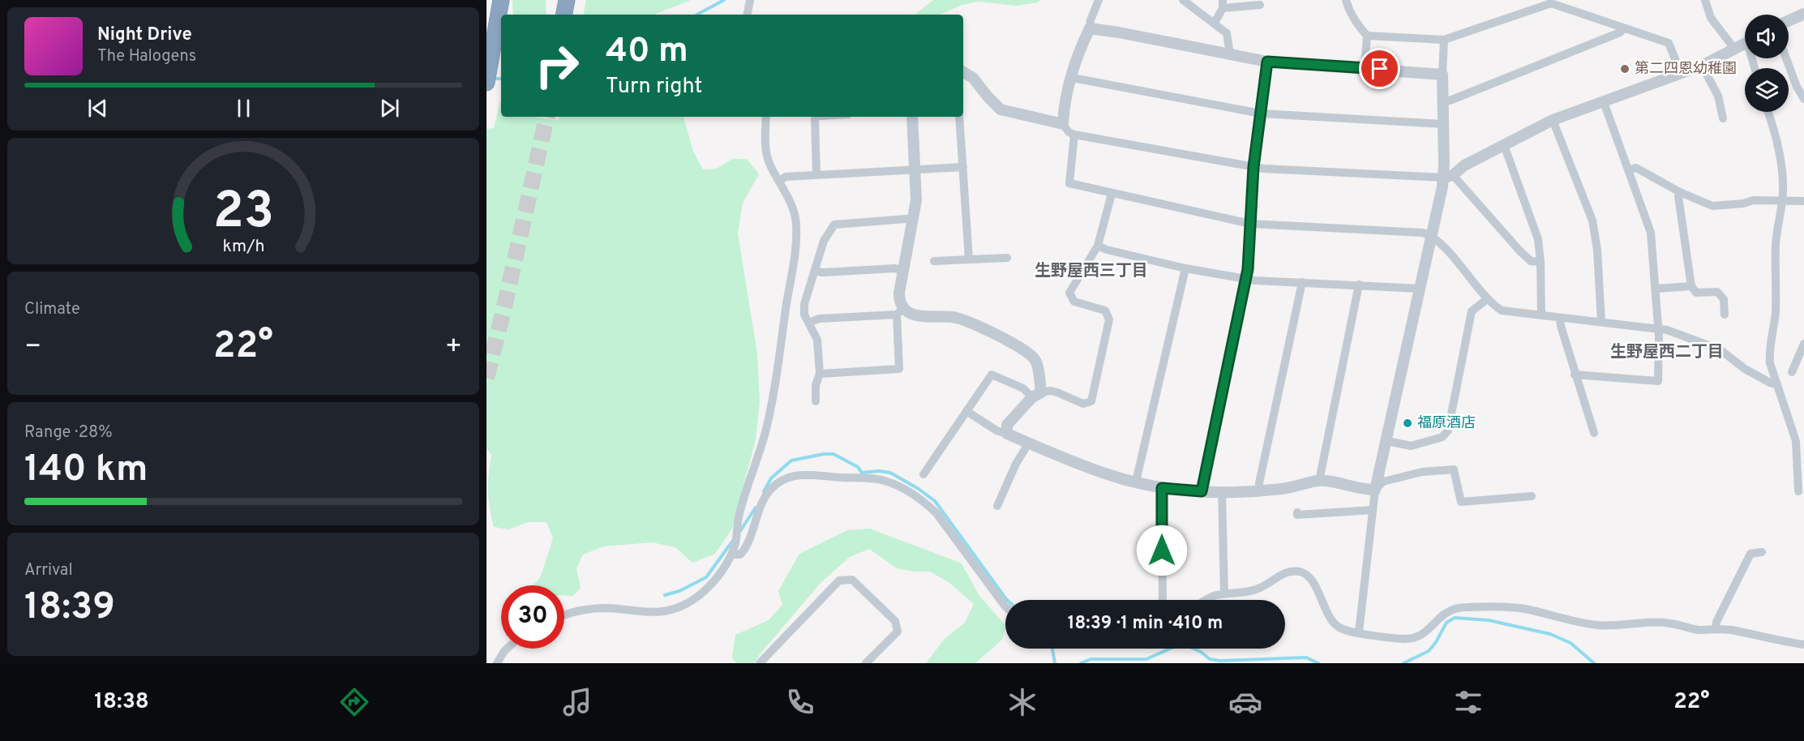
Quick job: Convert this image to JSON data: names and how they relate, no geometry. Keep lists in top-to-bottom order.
{
  "districts": ["生野屋西三丁目", "生野屋西二丁目"],
  "places": ["第二四恩幼稚園", "福原酒店"],
  "page": {
    "turn": ["40 m", "Turn right"],
    "song": ["Night Drive", "The Halogens"],
    "tile": [
      "Climate",
      ["Range · 28%", "140 km"],
      ["Arrival", "18:39"]
    ],
    "heat": ["−", "22°", "+"],
    "limit": "30",
    "trip": "18:39 · 1 min · 410 m",
    "tabs": ["18:38", "22°"],
    "gauge": ["23", "km/h"]
  }
}
